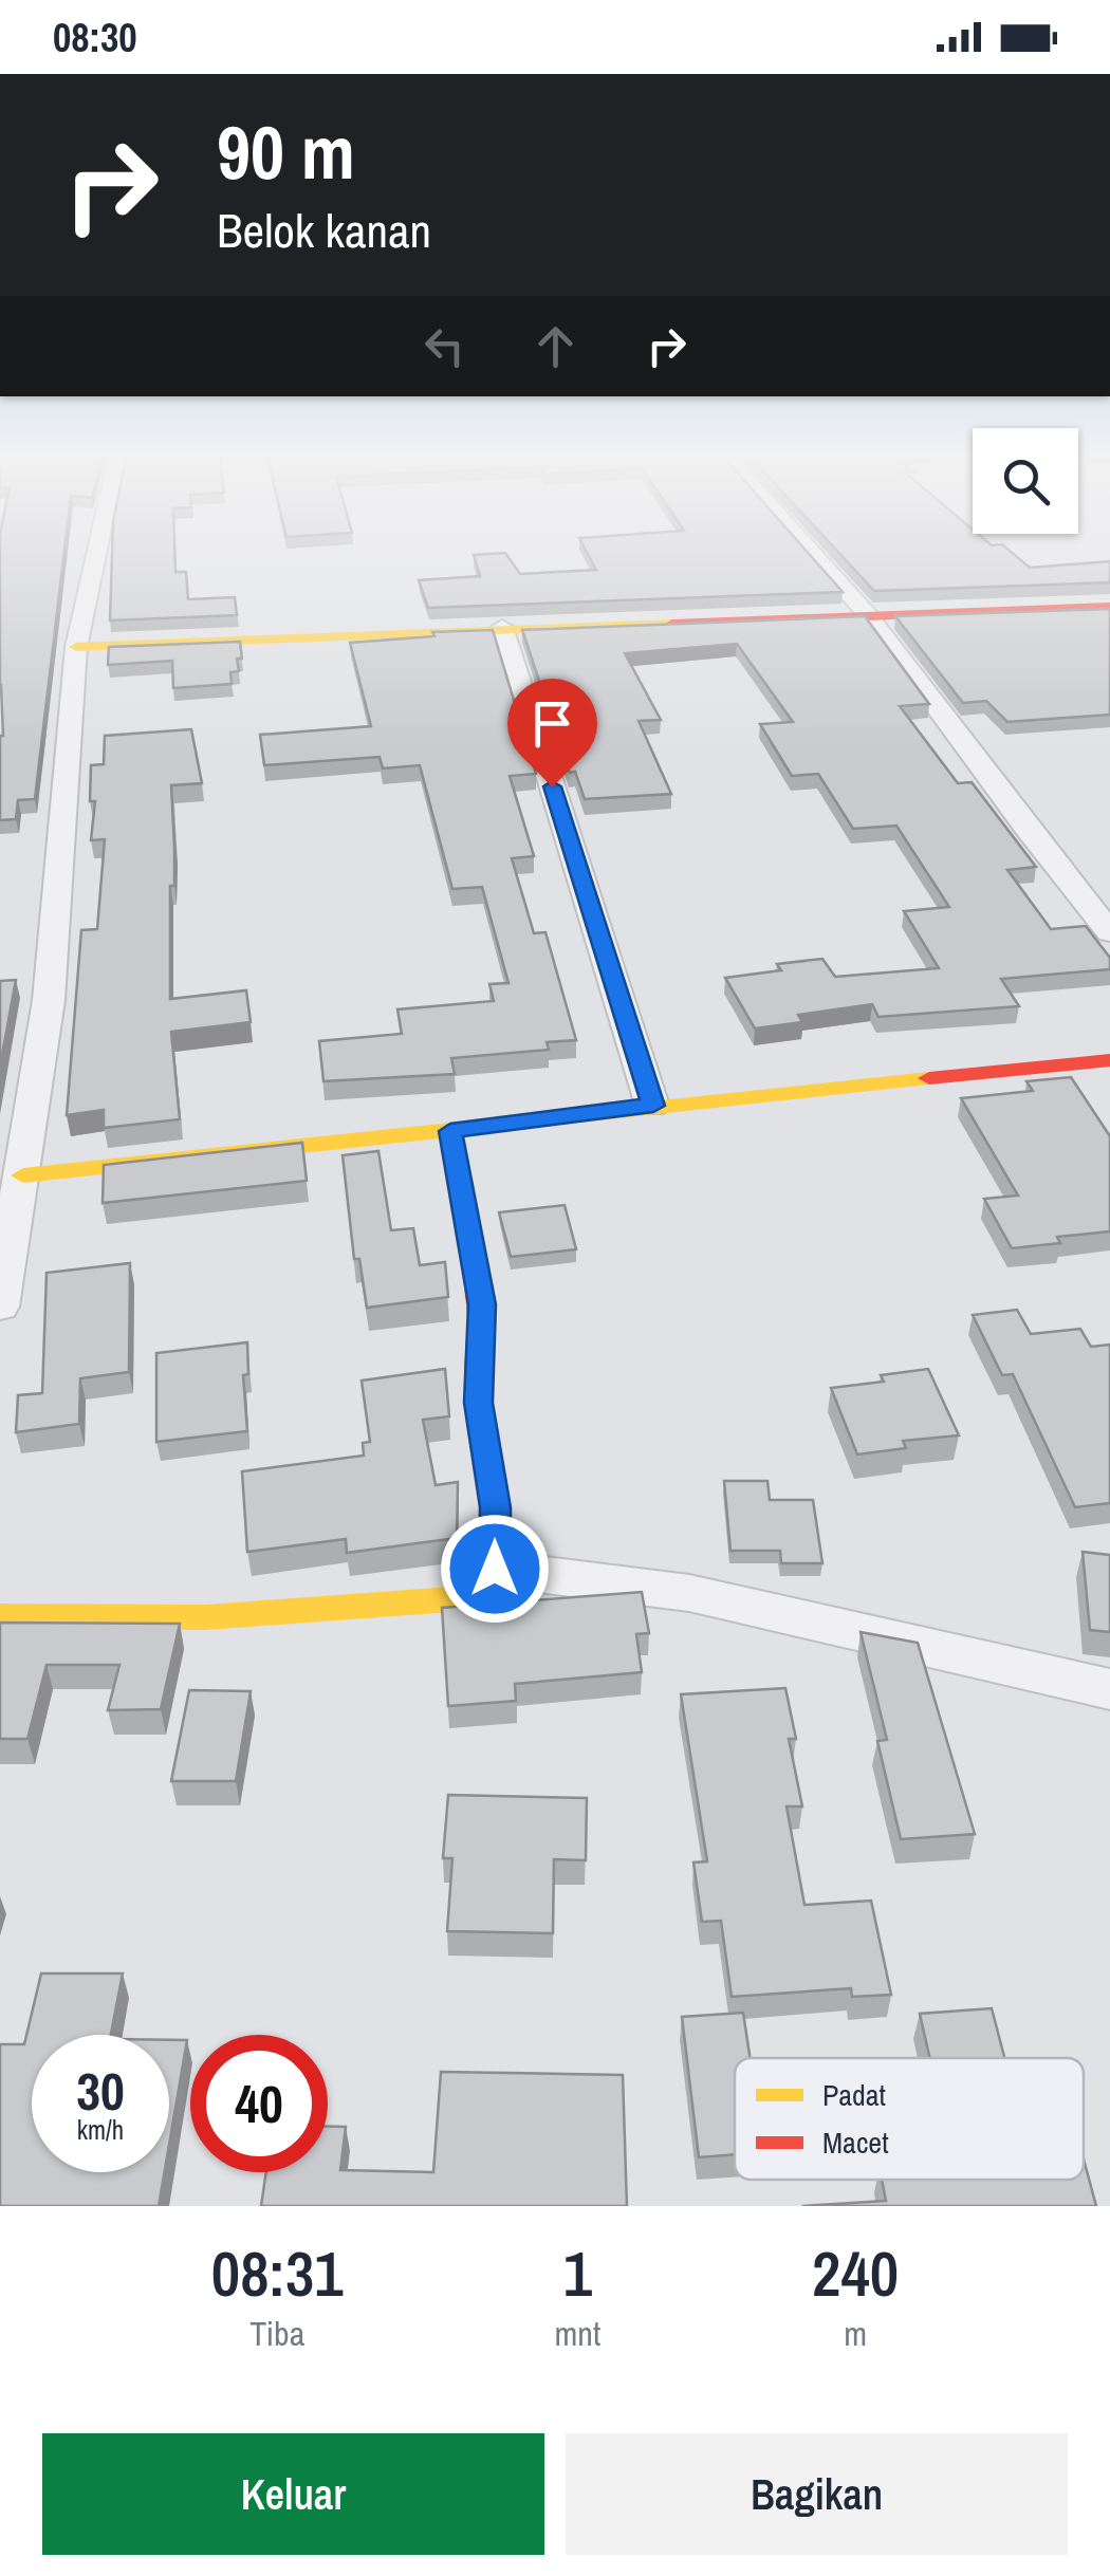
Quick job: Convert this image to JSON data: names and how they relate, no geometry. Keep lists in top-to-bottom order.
{
  "legend": ["Padat", "Macet"],
  "page": {
    "status": "08:30",
    "turn": ["90 m", "Belok kanan"],
    "speed": "30 km/h",
    "limit": "40",
    "eta": [
      "08:31",
      "Tiba",
      "1",
      "mnt",
      "240",
      "m"
    ],
    "buttons": ["Keluar", "Bagikan"]
  }
}
